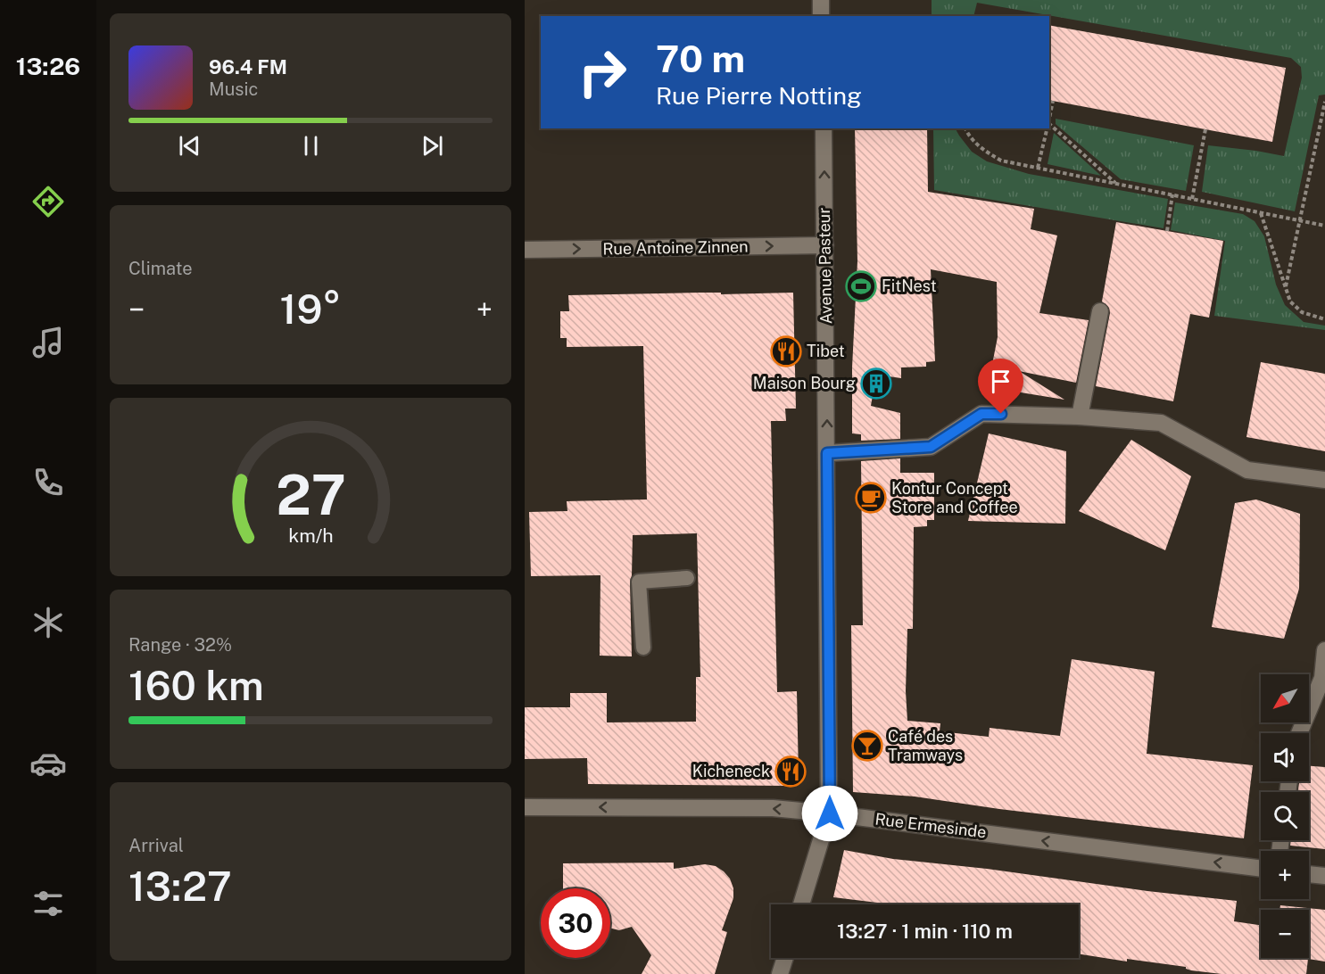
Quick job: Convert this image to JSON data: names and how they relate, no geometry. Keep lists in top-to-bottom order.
{
  "streets": {
    "street": ["Rue Antoine Zinnen", "Avenue Pasteur", "Rue Ermesinde"]
  },
  "crossings": [
    ["Rue Antoine Zinnen", "Avenue Pasteur"],
    ["Avenue Pasteur", "Rue Ermesinde"]
  ],
  "one_way": ["Rue Antoine Zinnen", "Avenue Pasteur", "Rue Ermesinde"],
  "places": {
    "sports": ["FitNest"],
    "restaurant": ["Tibet", "Kicheneck"],
    "building": ["Maison Bourg"],
    "cafe": ["Kontur Concept Store and Coffee"],
    "bar": ["Café des Tramways"]
  },
  "north": "bottom left",
  "page": {
    "tabs": "13:26",
    "turn": ["70 m", "Rue Pierre Notting"],
    "song": ["96.4 FM", "Music"],
    "tile": [
      "Climate",
      ["Range · 32%", "160 km"],
      ["Arrival", "13:27"]
    ],
    "heat": ["−", "19°", "+"],
    "map_buttons": ["+", "−"],
    "limit": "30",
    "trip": "13:27 · 1 min · 110 m",
    "gauge": ["27", "km/h"]
  }
}
